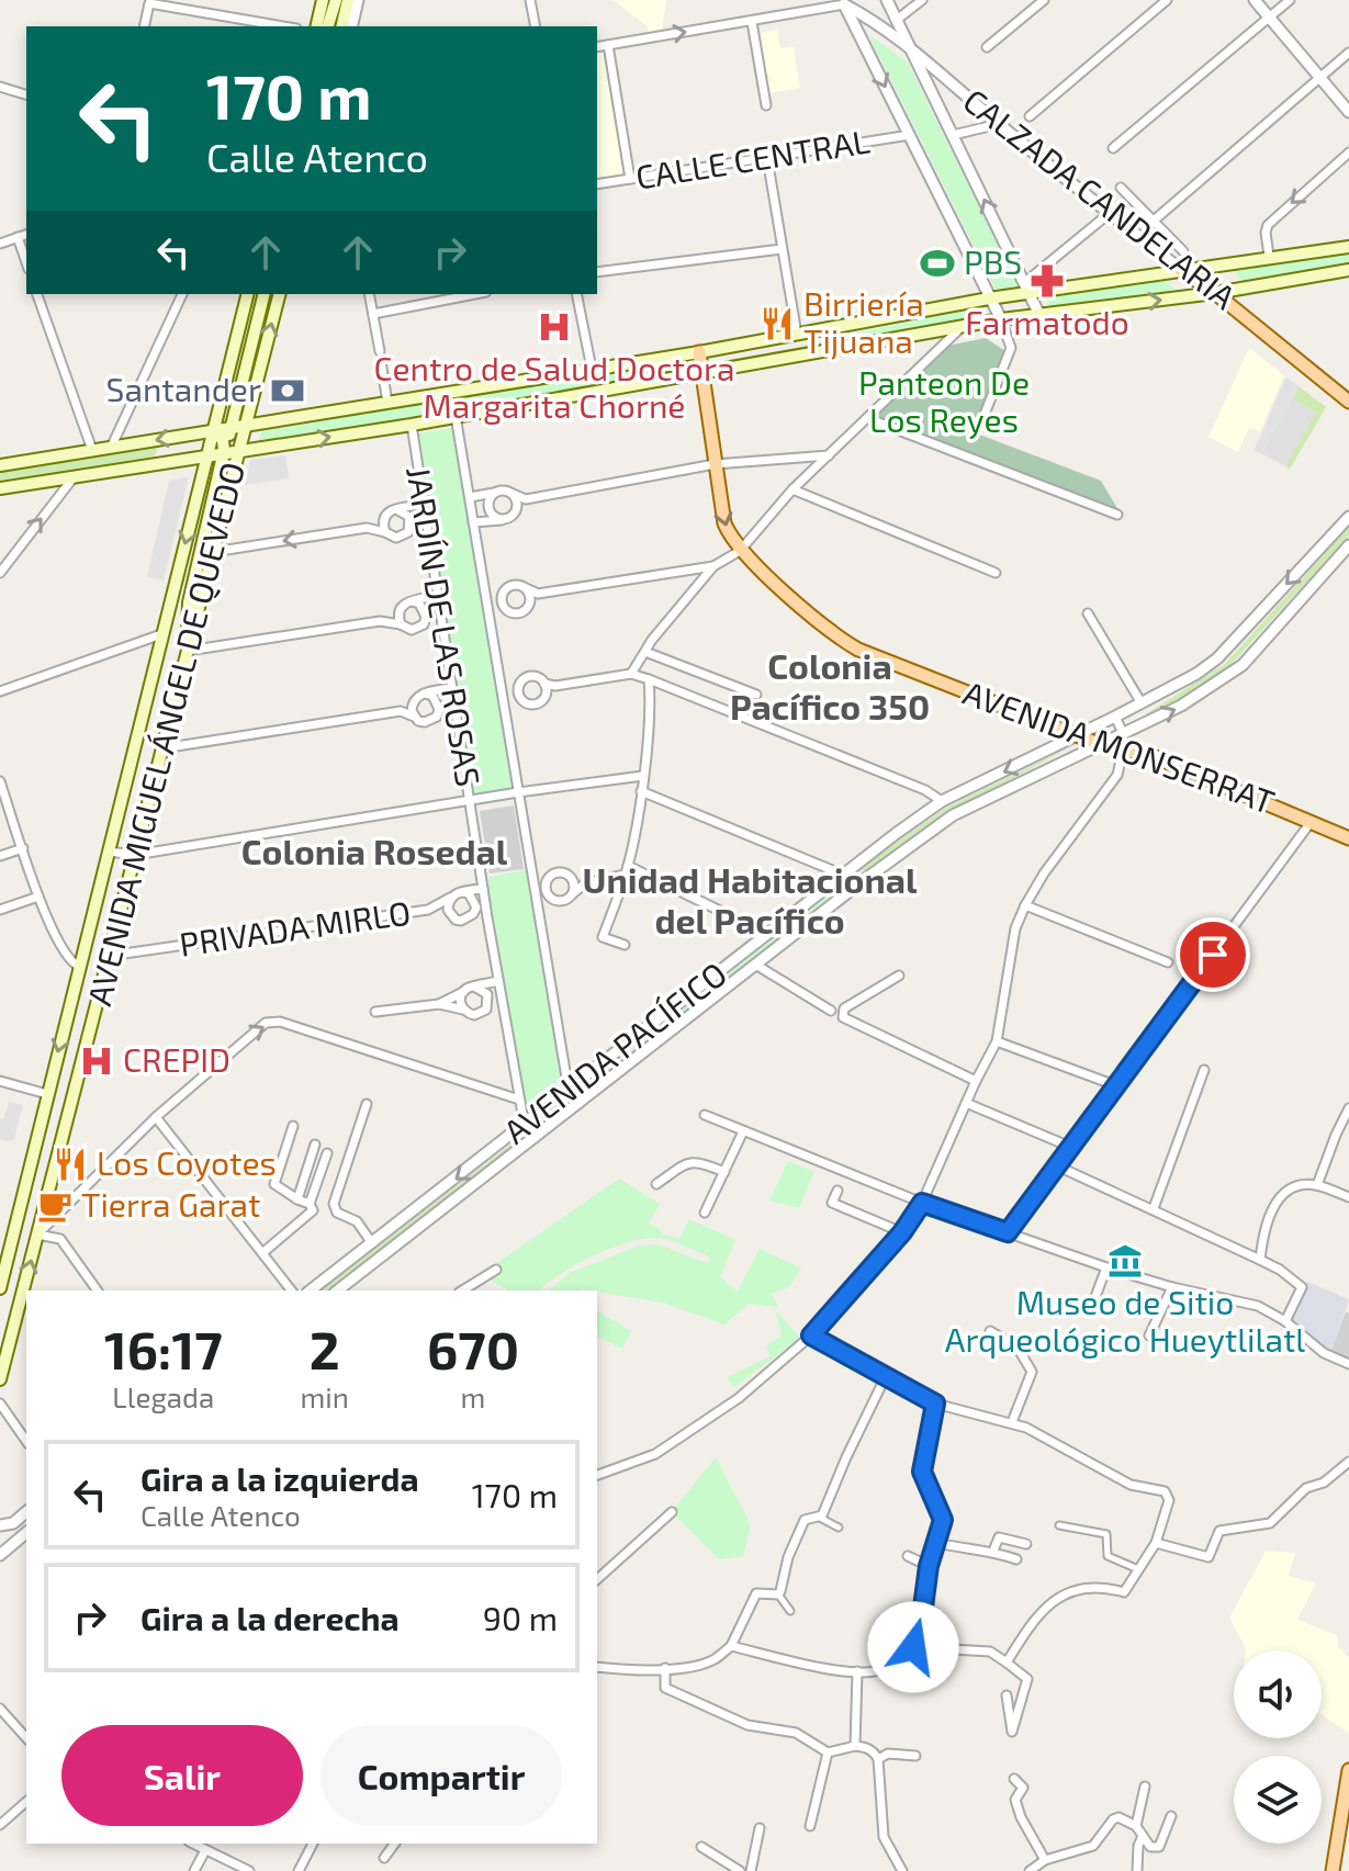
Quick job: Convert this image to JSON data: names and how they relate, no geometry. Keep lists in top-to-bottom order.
{
  "streets": {
    "main road": ["CALZADA CANDELARIA", "AVENIDA MIGUEL ÁNGEL DE QUEVEDO", "AVENIDA MONSERRAT"],
    "street": [
      "CALLE CENTRAL",
      "JARDÍN DE LAS ROSAS",
      "PRIVADA MIRLO",
      "AVENIDA PACÍFICO"
    ]
  },
  "crossings": [
    ["JARDÍN DE LAS ROSAS", "AVENIDA PACÍFICO"],
    ["AVENIDA MIGUEL ÁNGEL DE QUEVEDO", "PRIVADA MIRLO"],
    ["AVENIDA MONSERRAT", "AVENIDA PACÍFICO"]
  ],
  "districts": ["Colonia Pacífico 350", "Colonia Rosedal", "Unidad Habitacional del Pacífico"],
  "parks": ["Panteon De Los Reyes"],
  "places": {
    "sports": ["PBS"],
    "pharmacy": ["Farmatodo"],
    "restaurant": ["Birriería Tijuana", "Los Coyotes"],
    "hospital": ["Centro de Salud Doctora Margarita Chorné", "CREPID"],
    "bank": ["Santander"],
    "cafe": ["Tierra Garat"],
    "museum": ["Museo de Sitio Arqueológico Hueytlilatl"]
  },
  "page": {
    "turn": ["170 m", "Calle Atenco"],
    "eta": [
      "16:17",
      "Llegada",
      "2",
      "min",
      "670",
      "m"
    ],
    "list": [
      {
        "name": "Gira a la izquierda",
        "note": "Calle Atenco",
        "value": "170 m"
      },
      {
        "name": "Gira a la derecha",
        "value": "90 m"
      }
    ],
    "buttons": ["Salir", "Compartir"]
  }
}
